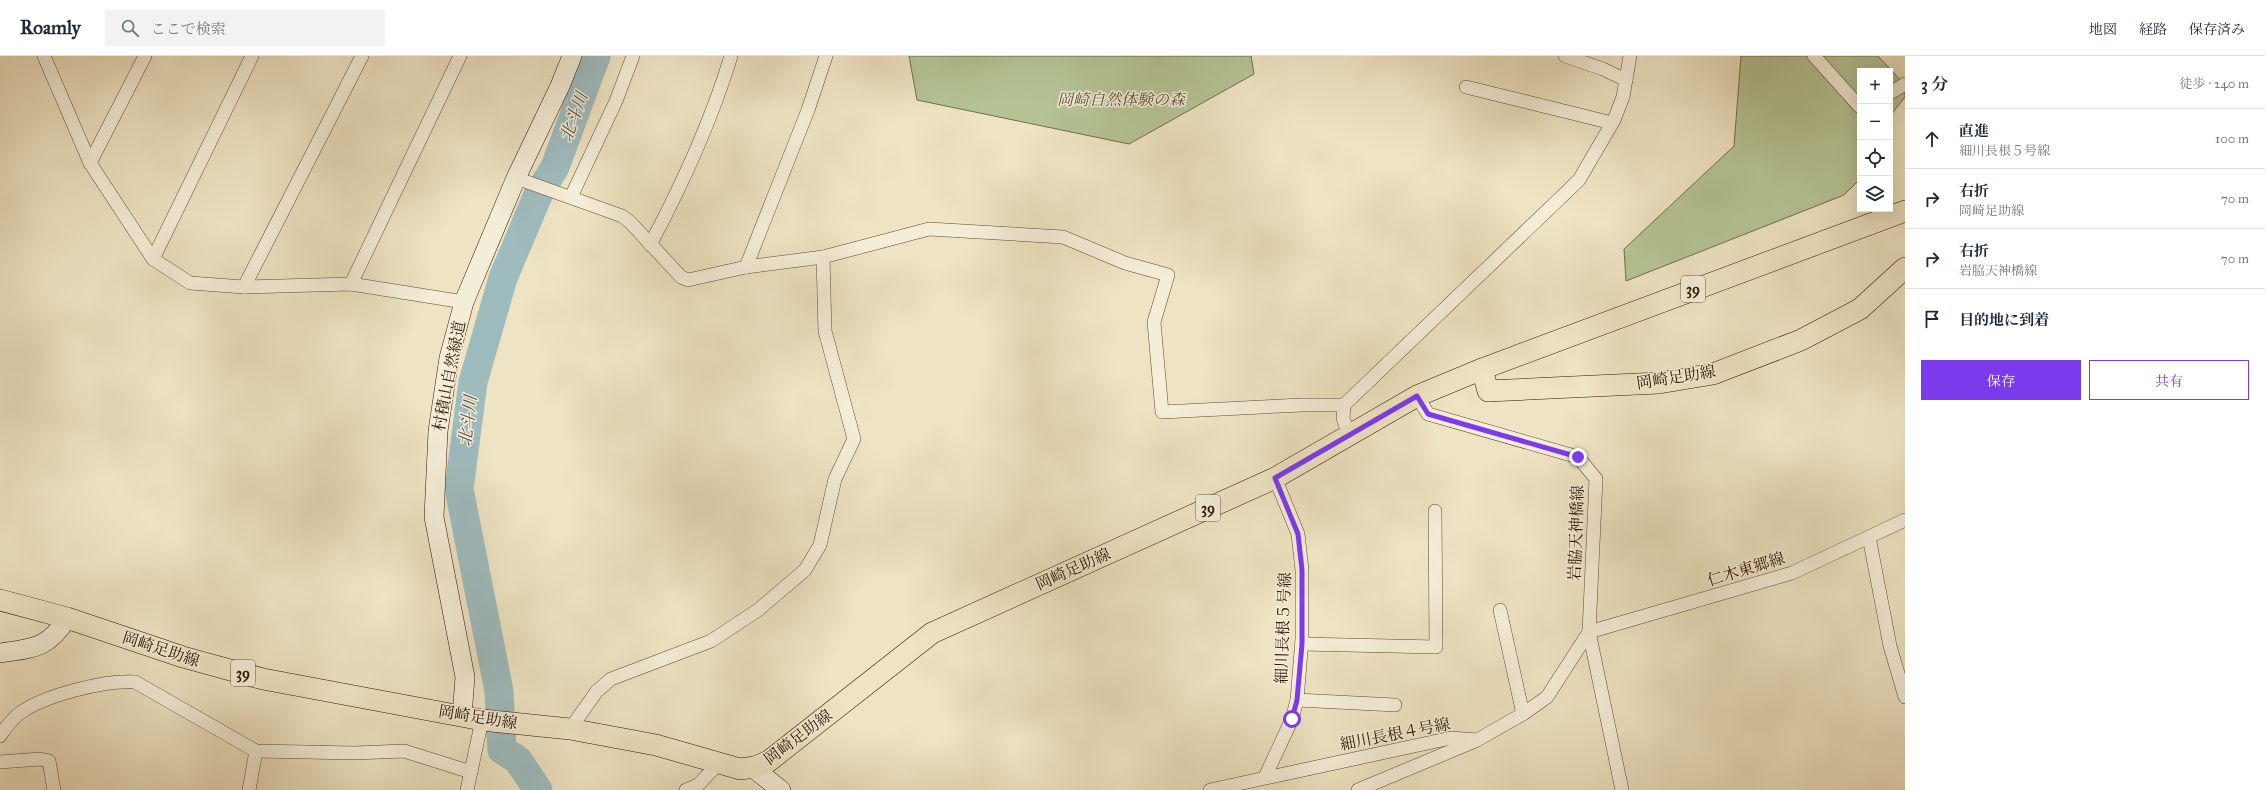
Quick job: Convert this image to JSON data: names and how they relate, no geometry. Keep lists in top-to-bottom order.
{
  "streets": {
    "main road": ["39", "岡崎足助線"],
    "street": [
      "村積山自然緑道",
      "岩脇天神橋線",
      "仁木東郷線",
      "細川長根５号線",
      "細川長根４号線"
    ]
  },
  "crossings": [
    ["村積山自然緑道", "岡崎足助線"],
    ["岡崎足助線", "岩脇天神橋線"],
    ["岡崎足助線", "細川長根５号線"],
    ["岩脇天神橋線", "仁木東郷線"],
    ["細川長根５号線", "細川長根４号線"]
  ],
  "water": ["北斗川"],
  "parks": ["岡崎自然体験の森"],
  "page": {
    "header": "Roamly",
    "search": "ここで検索",
    "nav": ["地図", "経路", "保存済み"],
    "heading": ["3 分", "徒歩 · 240 m"],
    "map_buttons": ["+", "−"],
    "list": [
      ["直進", "細川長根５号線", "100 m"],
      ["右折", "岡崎足助線", "70 m"],
      ["右折", "岩脇天神橋線", "70 m"],
      "目的地に到着"
    ],
    "buttons": ["保存", "共有"]
  }
}
